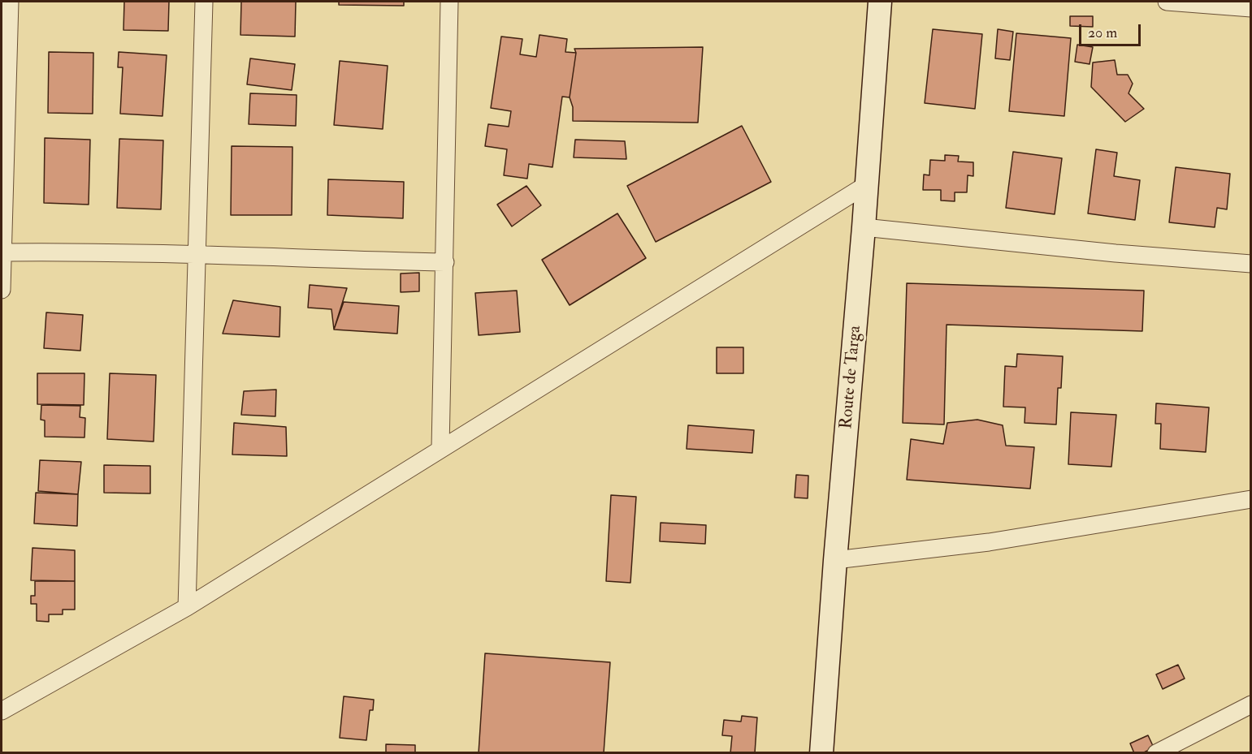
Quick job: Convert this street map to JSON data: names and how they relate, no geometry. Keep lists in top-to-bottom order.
{
  "streets": {
    "main road": ["Route de Targa"]
  },
  "scale_bar": "20 m"
}
